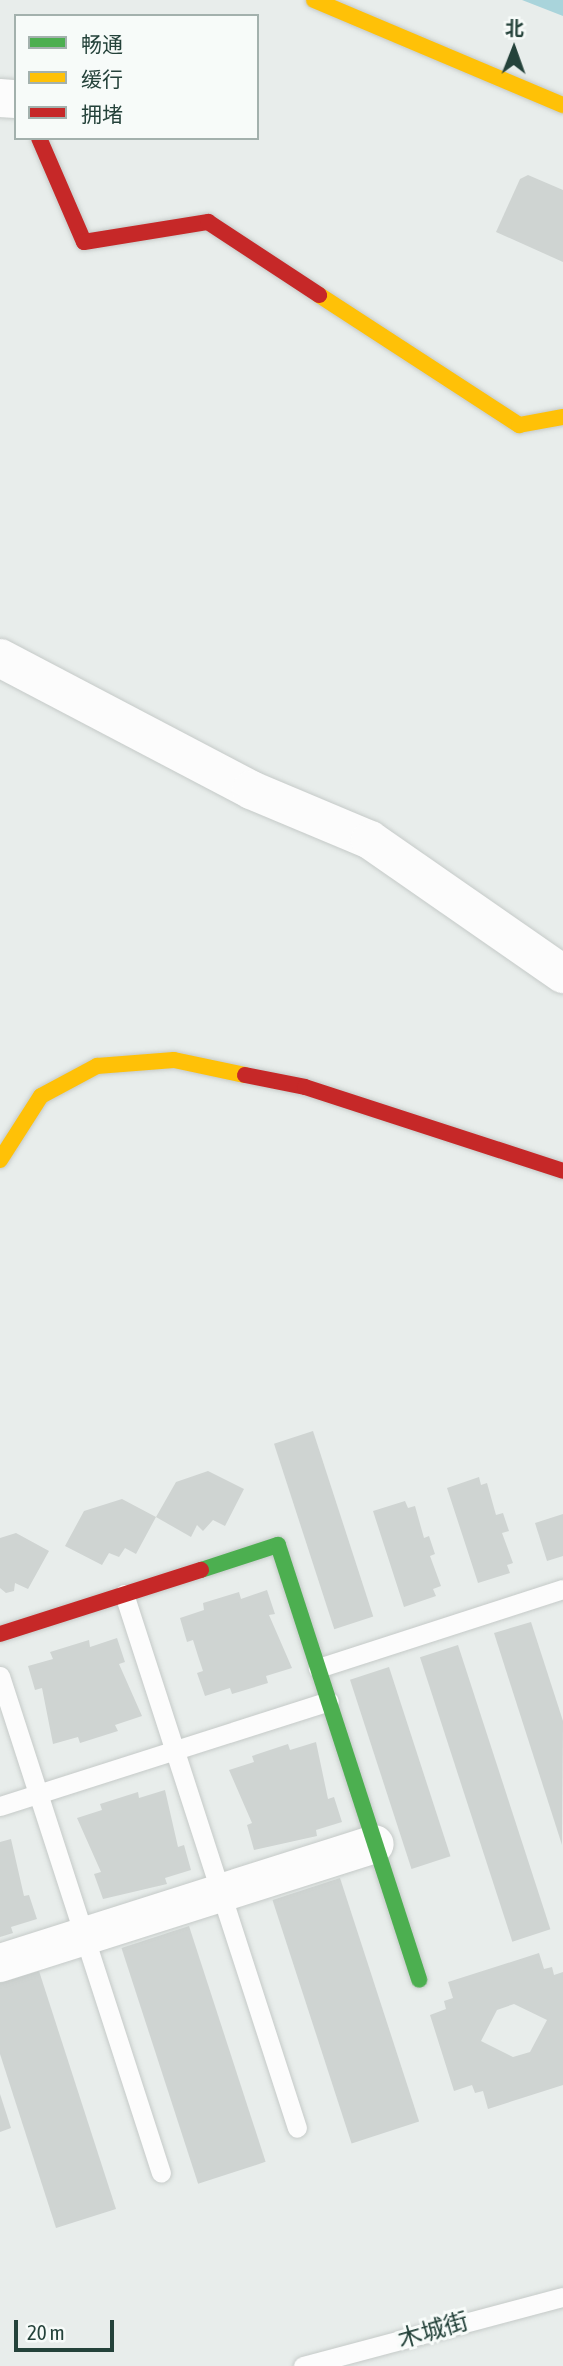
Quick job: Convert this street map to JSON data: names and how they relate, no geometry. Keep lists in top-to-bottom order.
{
  "streets": {
    "lane": ["木城街"]
  },
  "legend": ["畅通", "缓行", "拥堵"],
  "scale_bar": "20 m",
  "north": "top"
}
